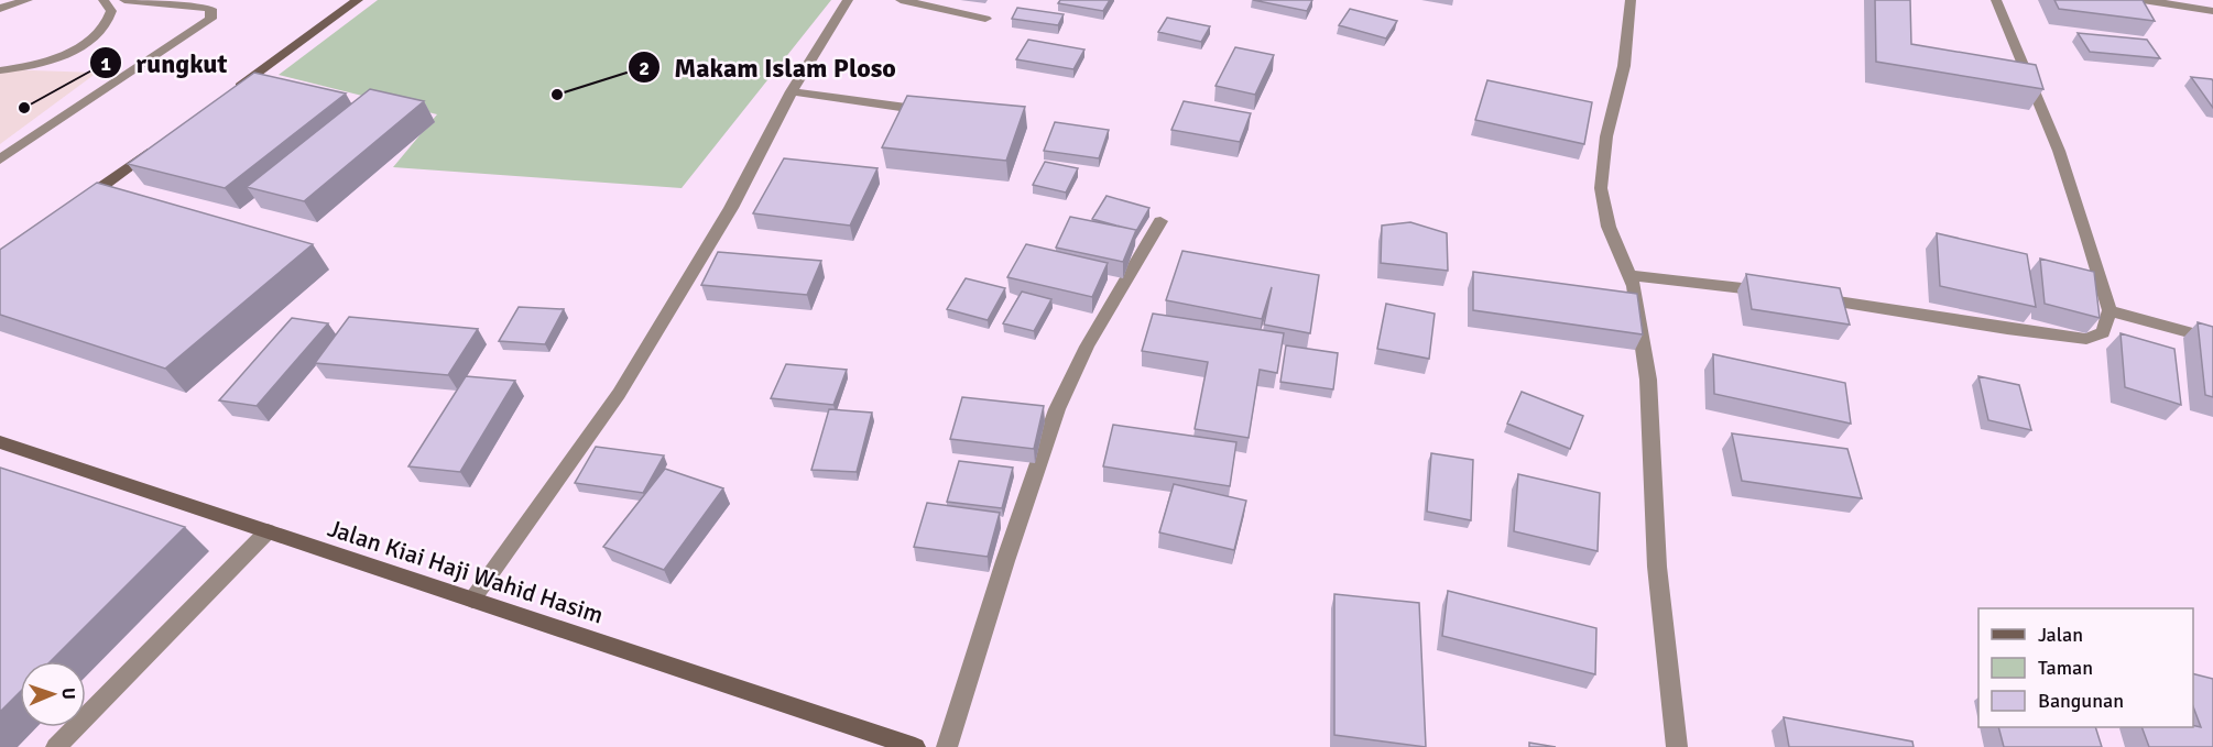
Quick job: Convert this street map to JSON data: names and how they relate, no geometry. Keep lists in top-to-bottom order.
{
  "streets": {
    "street": ["Jalan Kiai Haji Wahid Hasim"]
  },
  "places": ["Makam Islam Ploso", "rungkut"],
  "legend": ["Jalan", "Taman", "Bangunan"],
  "north": "right"
}
